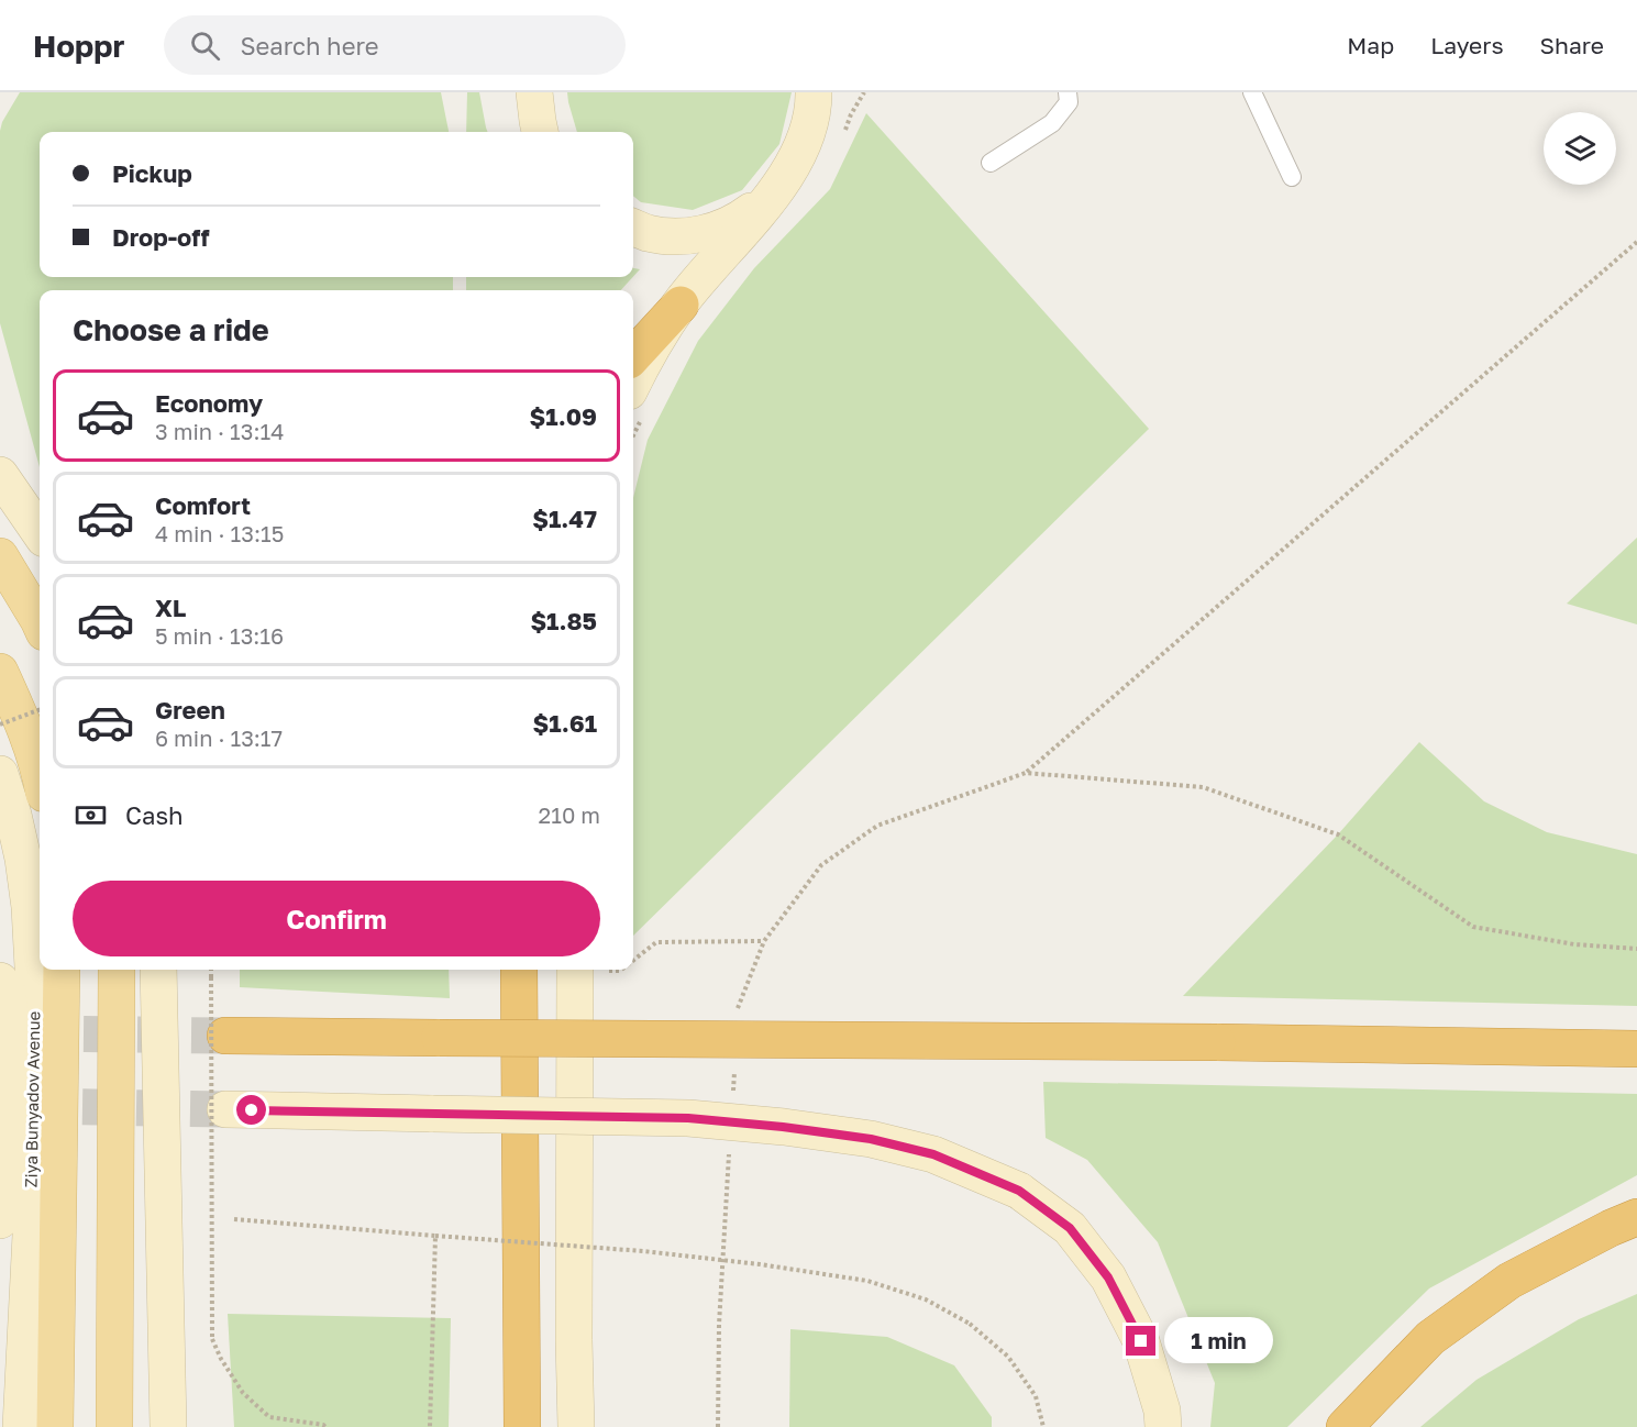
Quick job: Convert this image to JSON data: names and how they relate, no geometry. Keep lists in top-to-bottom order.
{
  "streets": {
    "main road": ["Ziya Bunyadov Avenue"]
  },
  "page": {
    "header": "Hoppr",
    "search": "Search here",
    "nav": ["Map", "Layers", "Share"],
    "banner": ["Pickup", "Drop-off"],
    "heading": "Choose a ride",
    "list": [
      {
        "name": "Economy",
        "note": "3 min · 13:14",
        "value": "$1.09"
      },
      {
        "name": "Comfort",
        "note": "4 min · 13:15",
        "value": "$1.47"
      },
      {
        "name": "XL",
        "note": "5 min · 13:16",
        "value": "$1.85"
      },
      {
        "name": "Green",
        "note": "6 min · 13:17",
        "value": "$1.61"
      }
    ],
    "pay": ["Cash", "210 m"],
    "buttons": "Confirm",
    "bubble": "1 min"
  }
}
